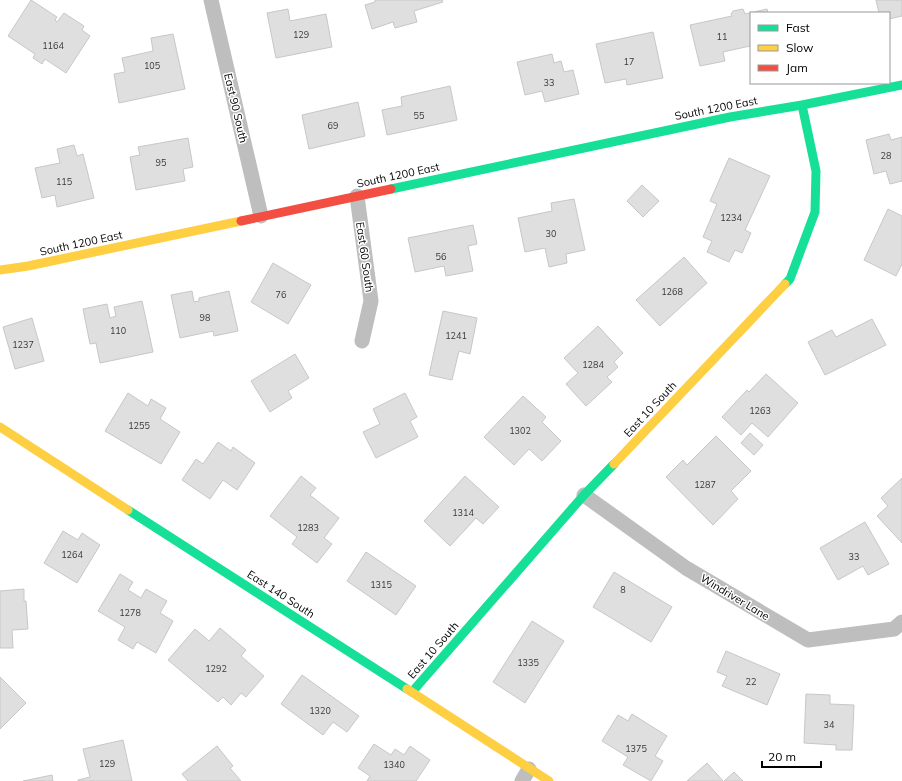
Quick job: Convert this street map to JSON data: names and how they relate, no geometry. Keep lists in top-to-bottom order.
{
  "streets": {
    "street": [
      "East 90 South",
      "South 1200 East",
      "East 60 South",
      "East 10 South",
      "East 140 South",
      "Windriver Lane"
    ]
  },
  "crossings": [
    ["East 90 South", "South 1200 East"],
    ["South 1200 East", "East 60 South"],
    ["South 1200 East", "East 10 South"],
    ["East 10 South", "East 140 South"],
    ["East 10 South", "Windriver Lane"]
  ],
  "house_numbers": [
    "129",
    "11",
    "1164",
    "17",
    "105",
    "33",
    "55",
    "69",
    "28",
    "95",
    "115",
    "1234",
    "30",
    "56",
    "1268",
    "76",
    "98",
    "110",
    "1241",
    "1237",
    "1284",
    "1263",
    "1255",
    "1302",
    "1287",
    "1314",
    "1283",
    "1264",
    "33",
    "1315",
    "8",
    "1278",
    "1335",
    "1292",
    "22",
    "1320",
    "34",
    "1375",
    "129",
    "1340"
  ],
  "legend": ["Fast", "Slow", "Jam"],
  "scale_bar": "20 m"
}
